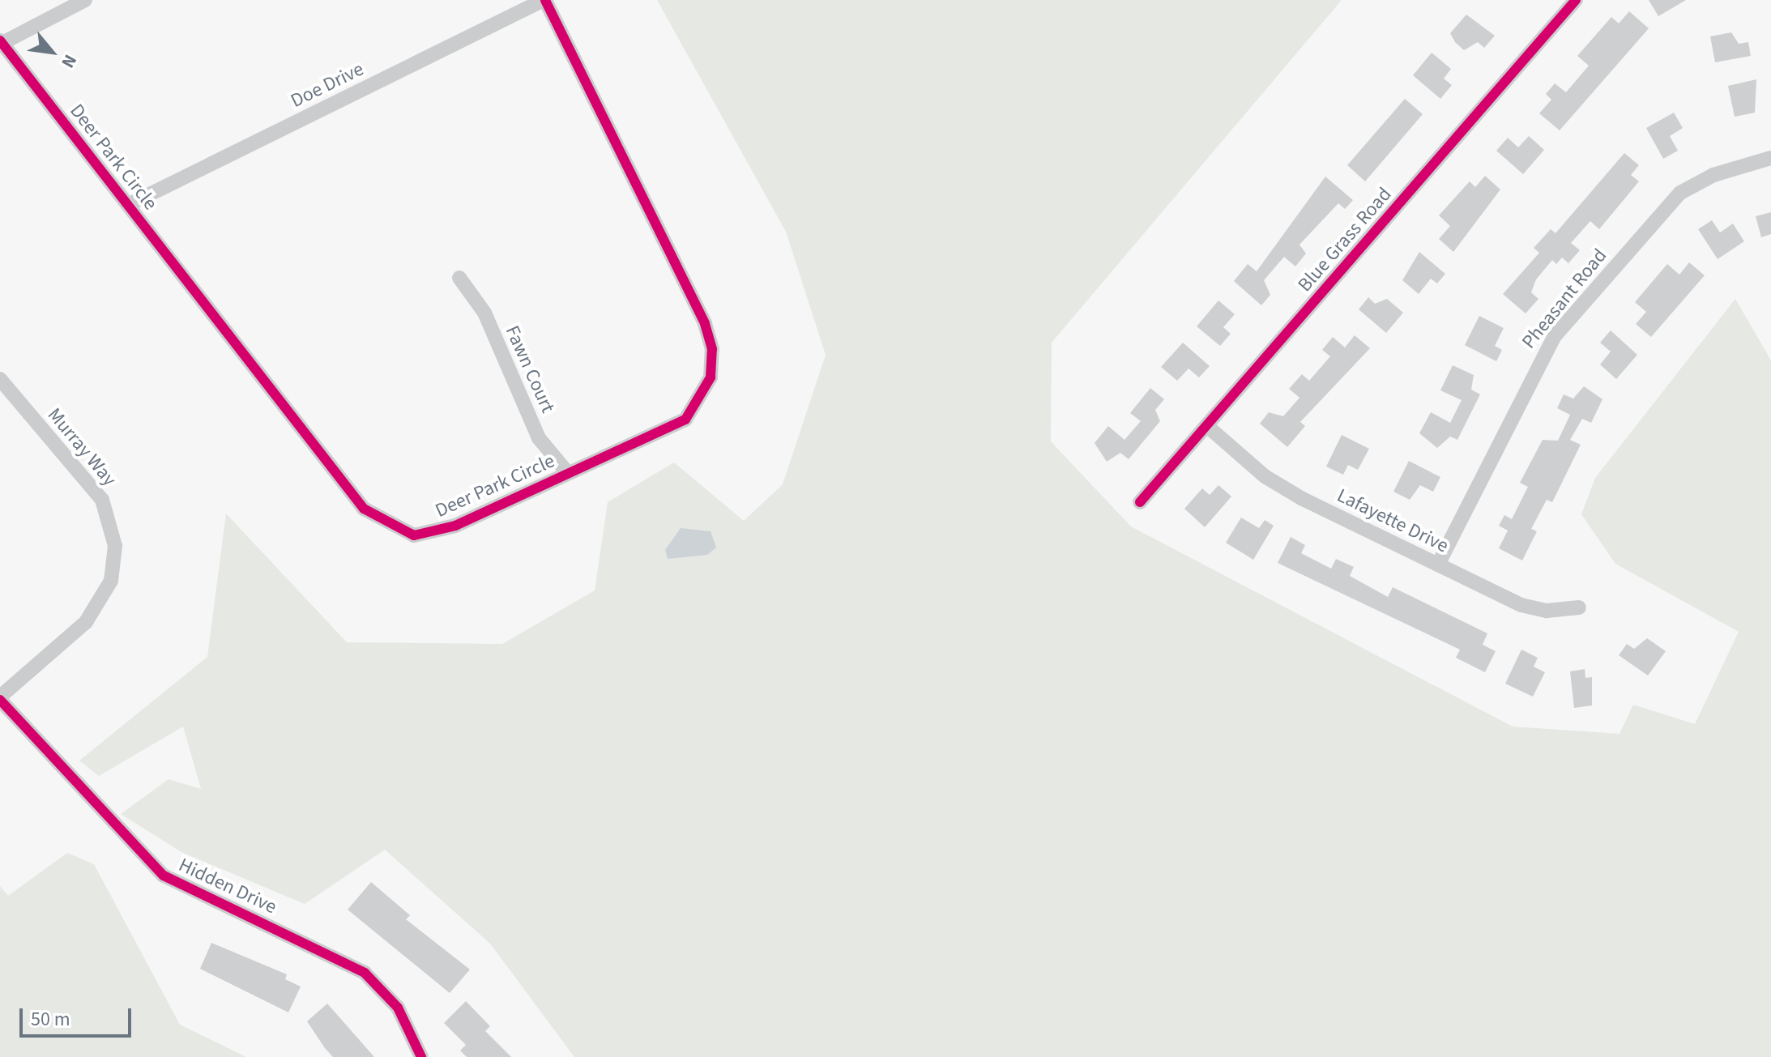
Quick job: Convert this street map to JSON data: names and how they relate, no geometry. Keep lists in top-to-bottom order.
{
  "streets": {
    "street": [
      "Doe Drive",
      "Deer Park Circle",
      "Blue Grass Road",
      "Pheasant Road",
      "Fawn Court",
      "Murray Way",
      "Lafayette Drive",
      "Hidden Drive"
    ]
  },
  "crossings": [
    ["Doe Drive", "Deer Park Circle"],
    ["Deer Park Circle", "Fawn Court"],
    ["Blue Grass Road", "Lafayette Drive"],
    ["Pheasant Road", "Lafayette Drive"],
    ["Murray Way", "Hidden Drive"]
  ],
  "scale_bar": "50 m",
  "north": "bottom right"
}
